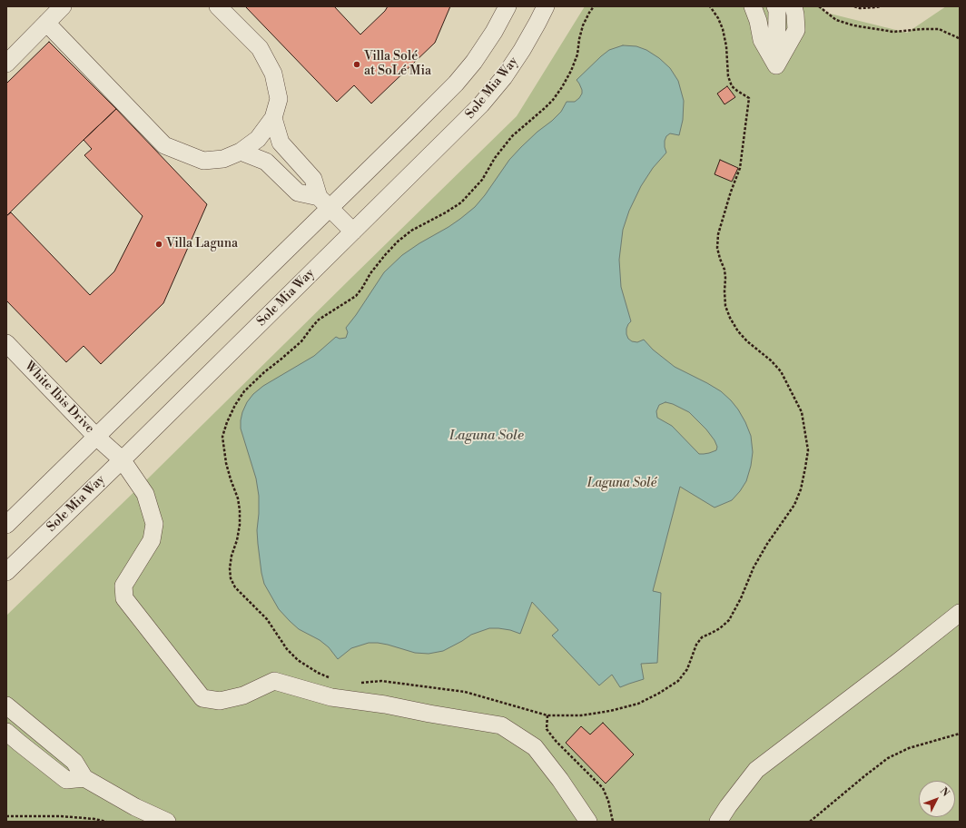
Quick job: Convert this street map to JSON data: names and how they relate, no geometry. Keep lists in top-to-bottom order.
{
  "streets": {
    "street": ["Sole Mia Way", "White Ibis Drive"]
  },
  "crossings": [
    ["Sole Mia Way", "White Ibis Drive"]
  ],
  "water": ["Laguna Sole"],
  "parks": ["Laguna Solé"],
  "places": ["Villa Solé at SoLé Mia", "Villa Laguna"],
  "north": "top right"
}
